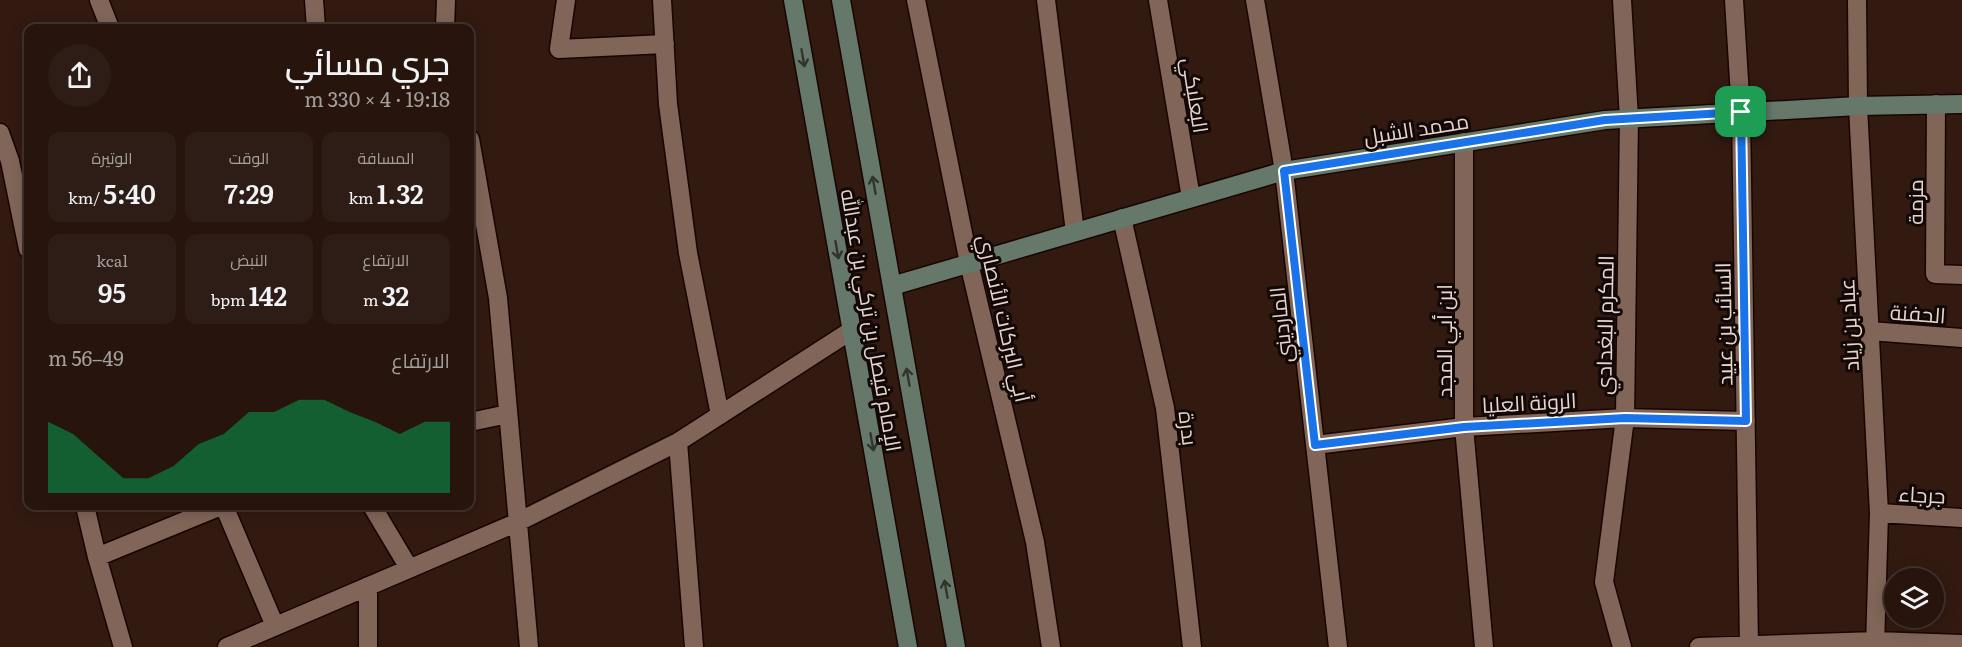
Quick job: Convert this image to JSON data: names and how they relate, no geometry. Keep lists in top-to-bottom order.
{
  "streets": {
    "main road": ["محمد الشبل", "الإمام فيصل بن تركي بن عبدالله"],
    "street": [
      "البعلبكي",
      "مزمة",
      "الحفنة",
      "أبي البركات الأنصاري",
      "السائب بن عبيد",
      "المارديني",
      "المكرم البغدادي",
      "عباد بن زياد",
      "ابن أبي المجد",
      "الرونة العليا",
      "بدرة",
      "جرجاء"
    ]
  },
  "crossings": [
    ["البعلبكي", "محمد الشبل"],
    ["محمد الشبل", "مزمة"],
    ["محمد الشبل", "أبي البركات الأنصاري"],
    ["محمد الشبل", "الإمام فيصل بن تركي بن عبدالله"],
    ["محمد الشبل", "السائب بن عبيد"],
    ["محمد الشبل", "المارديني"],
    ["محمد الشبل", "المكرم البغدادي"],
    ["محمد الشبل", "عباد بن زياد"],
    ["محمد الشبل", "ابن أبي المجد"],
    ["محمد الشبل", "بدرة"],
    ["الحفنة", "عباد بن زياد"],
    ["السائب بن عبيد", "الرونة العليا"],
    ["المارديني", "الرونة العليا"],
    ["المكرم البغدادي", "الرونة العليا"],
    ["عباد بن زياد", "جرجاء"],
    ["ابن أبي المجد", "الرونة العليا"]
  ],
  "page": {
    "heading": ["جري مسائي", "19:18 · 4 × 330 m"],
    "stats": [
      ["المسافة", "1.32 km"],
      ["الوقت", "7:29"],
      ["الوتيرة", "5:40 /km"],
      ["الارتفاع", "32 m"],
      ["النبض", "142 bpm"],
      ["kcal", "95"]
    ],
    "chart": ["الارتفاع", "49–56 m"]
  }
}
